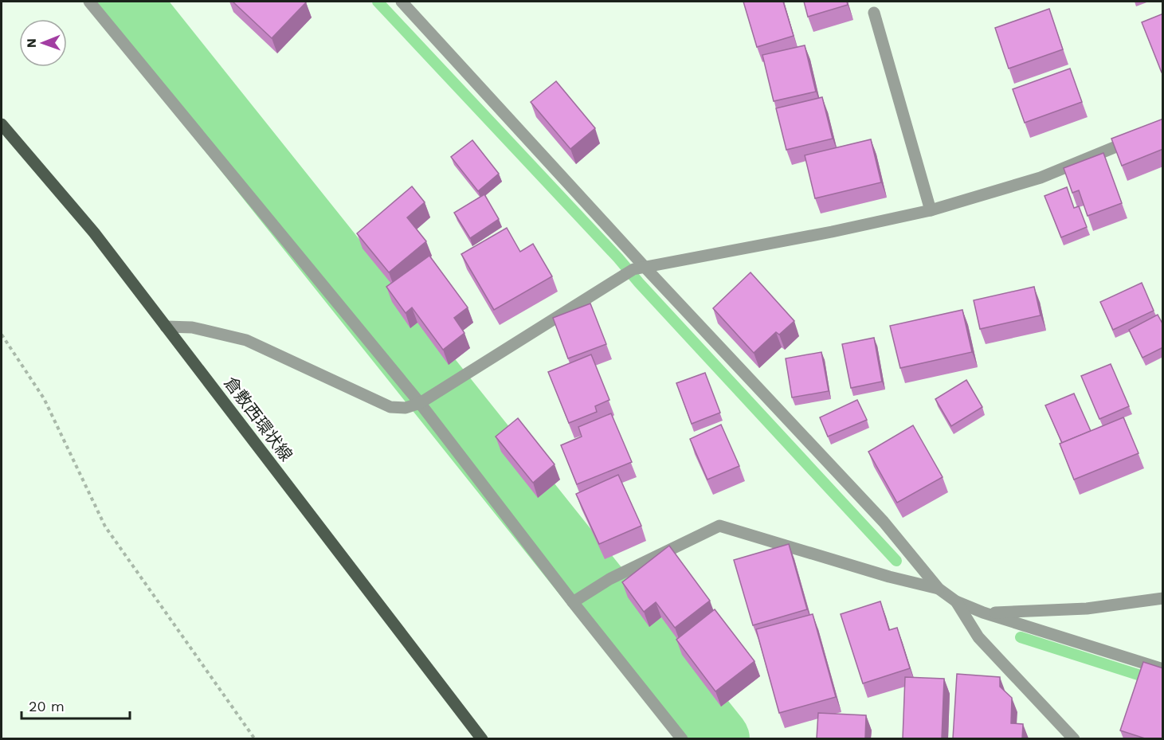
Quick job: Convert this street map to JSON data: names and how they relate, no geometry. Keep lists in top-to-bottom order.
{
  "streets": {
    "main road": ["倉敷西環状線"]
  },
  "scale_bar": "20 m",
  "north": "left"
}
